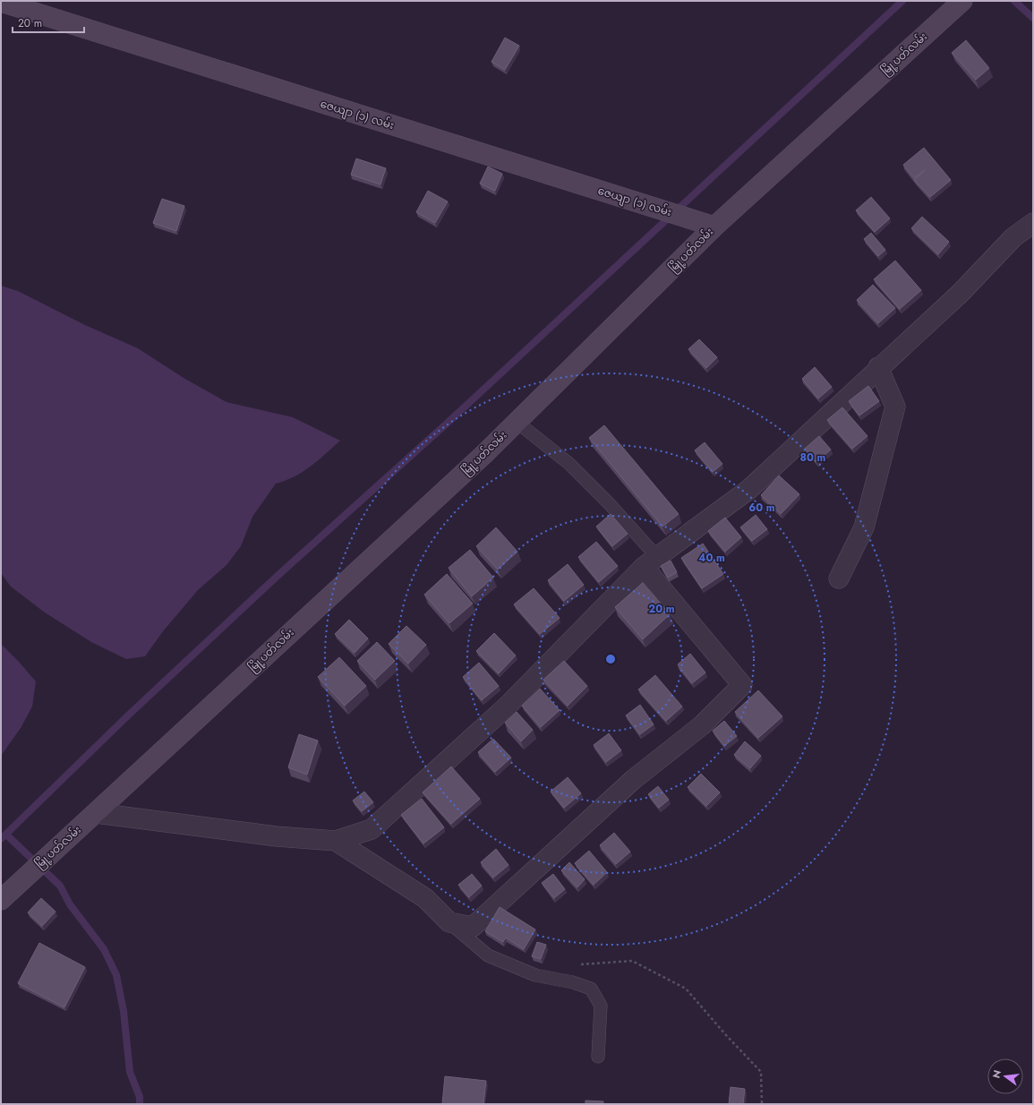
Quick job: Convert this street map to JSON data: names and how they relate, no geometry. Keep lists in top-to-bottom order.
{
  "streets": {
    "main road": ["မြို့ပတ်လမ်း", "ဇေယျာ (၁) လမ်း"]
  },
  "crossings": [
    ["မြို့ပတ်လမ်း", "ဇေယျာ (၁) လမ်း"]
  ],
  "scale_bar": "20 m",
  "north": "left",
  "rings": [
    "80 m",
    "60 m",
    "40 m",
    "20 m"
  ]
}
